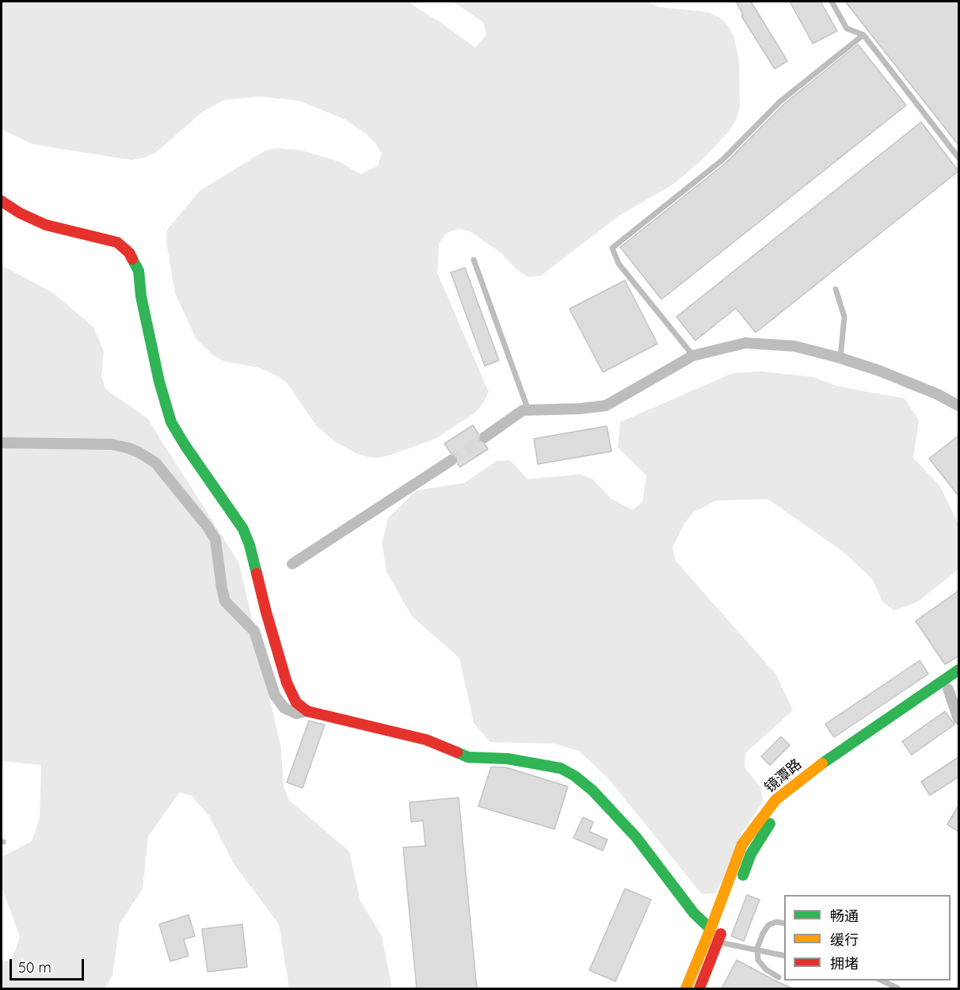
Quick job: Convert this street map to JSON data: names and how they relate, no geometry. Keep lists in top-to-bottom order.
{
  "streets": {
    "street": ["镜潭路"]
  },
  "legend": ["畅通", "缓行", "拥堵"],
  "scale_bar": "50 m"
}
